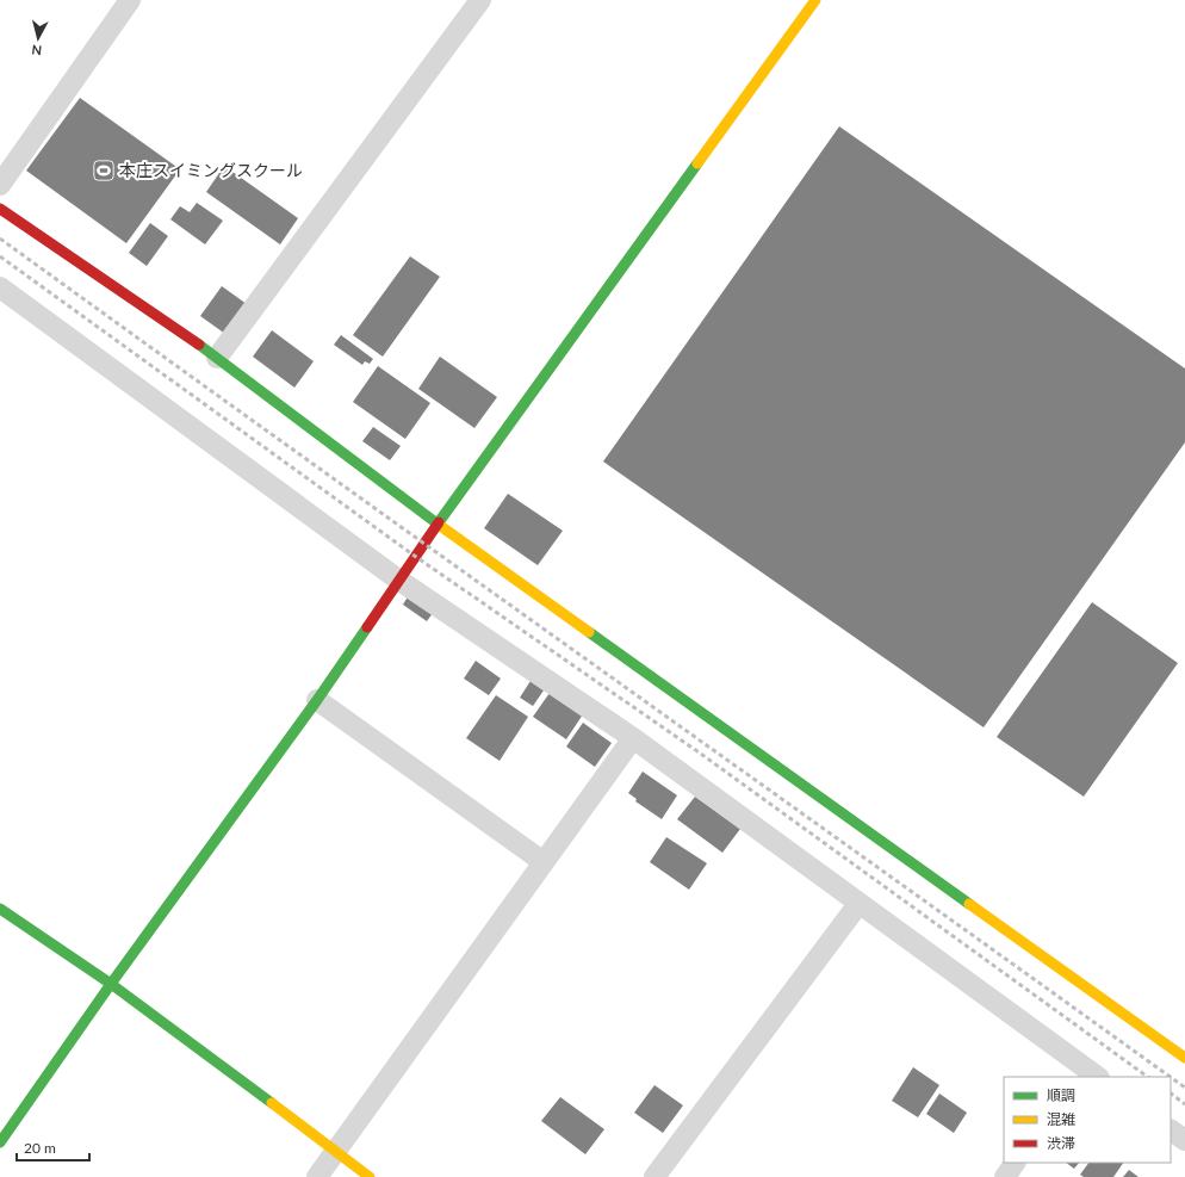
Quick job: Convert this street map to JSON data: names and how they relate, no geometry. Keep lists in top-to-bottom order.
{
  "places": {
    "sports": ["本庄スイミングスクール"]
  },
  "legend": ["順調", "混雑", "渋滞"],
  "scale_bar": "20 m",
  "north": "bottom"
}
